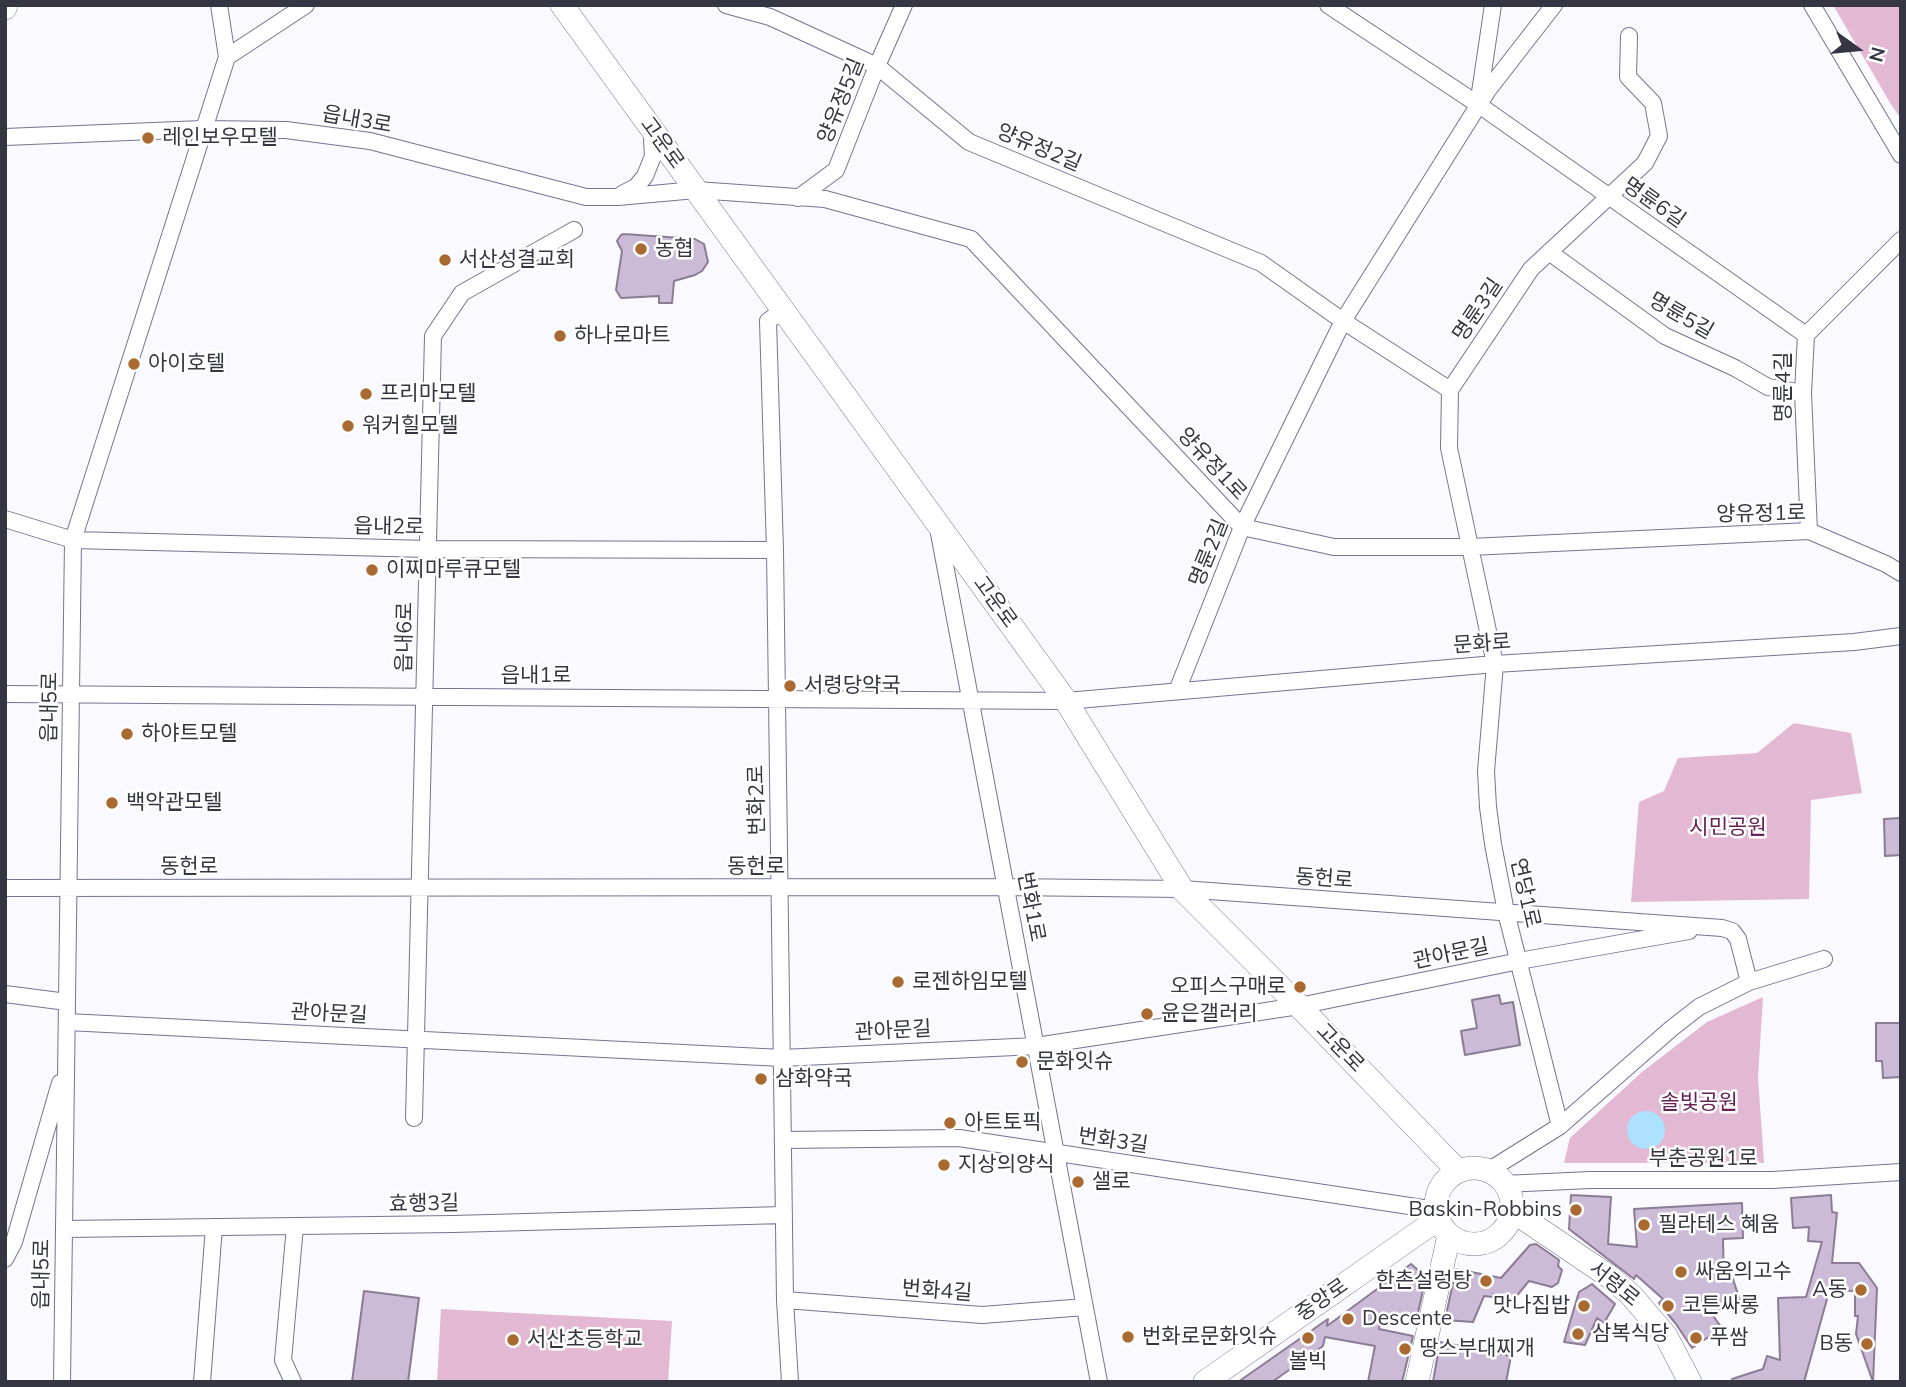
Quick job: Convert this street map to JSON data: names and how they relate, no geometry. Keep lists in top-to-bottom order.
{
  "streets": {
    "street": [
      "양유정5길",
      "읍내3로",
      "고운로",
      "양유정2길",
      "명륜6길",
      "명륜3길",
      "명륜5길",
      "명륜4길",
      "양유정1로",
      "읍내2로",
      "명륜2길",
      "읍내6로",
      "문화로",
      "읍내1로",
      "읍내5로",
      "번화2로",
      "동헌로",
      "연당1로",
      "번화1로",
      "관아문길",
      "번화3길",
      "부춘공원1로",
      "효행3길",
      "서령로",
      "번화4길",
      "중앙로"
    ]
  },
  "crossings": [
    ["양유정5길", "양유정2길"],
    ["양유정5길", "양유정1로"],
    ["읍내3로", "고운로"],
    ["읍내3로", "양유정1로"],
    ["읍내3로", "읍내5로"],
    ["고운로", "양유정1로"],
    ["고운로", "문화로"],
    ["고운로", "읍내1로"],
    ["고운로", "번화2로"],
    ["고운로", "동헌로"],
    ["고운로", "번화1로"],
    ["고운로", "관아문길"],
    ["고운로", "번화3길"],
    ["고운로", "부춘공원1로"],
    ["고운로", "서령로"],
    ["고운로", "중앙로"],
    ["양유정2길", "명륜2길"],
    ["명륜6길", "명륜3길"],
    ["명륜6길", "명륜4길"],
    ["명륜6길", "명륜2길"],
    ["명륜3길", "명륜5길"],
    ["명륜5길", "명륜4길"],
    ["명륜4길", "양유정1로"],
    ["양유정1로", "명륜2길"],
    ["읍내2로", "읍내6로"],
    ["읍내2로", "읍내5로"],
    ["읍내2로", "번화2로"],
    ["명륜2길", "문화로"],
    ["읍내6로", "읍내1로"],
    ["읍내6로", "동헌로"],
    ["읍내6로", "관아문길"],
    ["문화로", "읍내1로"],
    ["문화로", "연당1로"],
    ["읍내1로", "읍내5로"],
    ["읍내1로", "번화2로"],
    ["읍내1로", "번화1로"],
    ["읍내5로", "동헌로"],
    ["읍내5로", "관아문길"],
    ["읍내5로", "효행3길"],
    ["번화2로", "동헌로"],
    ["번화2로", "관아문길"],
    ["번화2로", "번화3길"],
    ["번화2로", "효행3길"],
    ["번화2로", "번화4길"],
    ["동헌로", "연당1로"],
    ["동헌로", "번화1로"],
    ["동헌로", "관아문길"],
    ["연당1로", "관아문길"],
    ["번화1로", "관아문길"],
    ["번화1로", "번화3길"],
    ["번화1로", "번화4길"],
    ["번화3길", "부춘공원1로"],
    ["번화3길", "서령로"],
    ["번화3길", "중앙로"],
    ["부춘공원1로", "서령로"],
    ["부춘공원1로", "중앙로"],
    ["서령로", "중앙로"]
  ],
  "parks": ["시민공원", "솔빛공원"],
  "places": [
    "레인보우모텔",
    "농협",
    "서산성결교회",
    "하나로마트",
    "아이호텔",
    "프리마모텔",
    "워커힐모텔",
    "이찌마루큐모텔",
    "서령당약국",
    "하야트모텔",
    "백악관모텔",
    "로젠하임모텔",
    "오피스구매로",
    "윤은갤러리",
    "문화잇슈",
    "삼화약국",
    "아트토픽",
    "지상의양식",
    "샐로",
    "Baskin-Robbins",
    "필라테스 혜움",
    "싸움의고수",
    "한촌설렁탕",
    "A동",
    "맛나집밥",
    "코튼싸롱",
    "Descente",
    "삼복식당",
    "번화로문화잇슈",
    "볼빅",
    "푸쌈",
    "서산초등학교",
    "B동",
    "땅스부대찌개"
  ],
  "north": "right"
}
